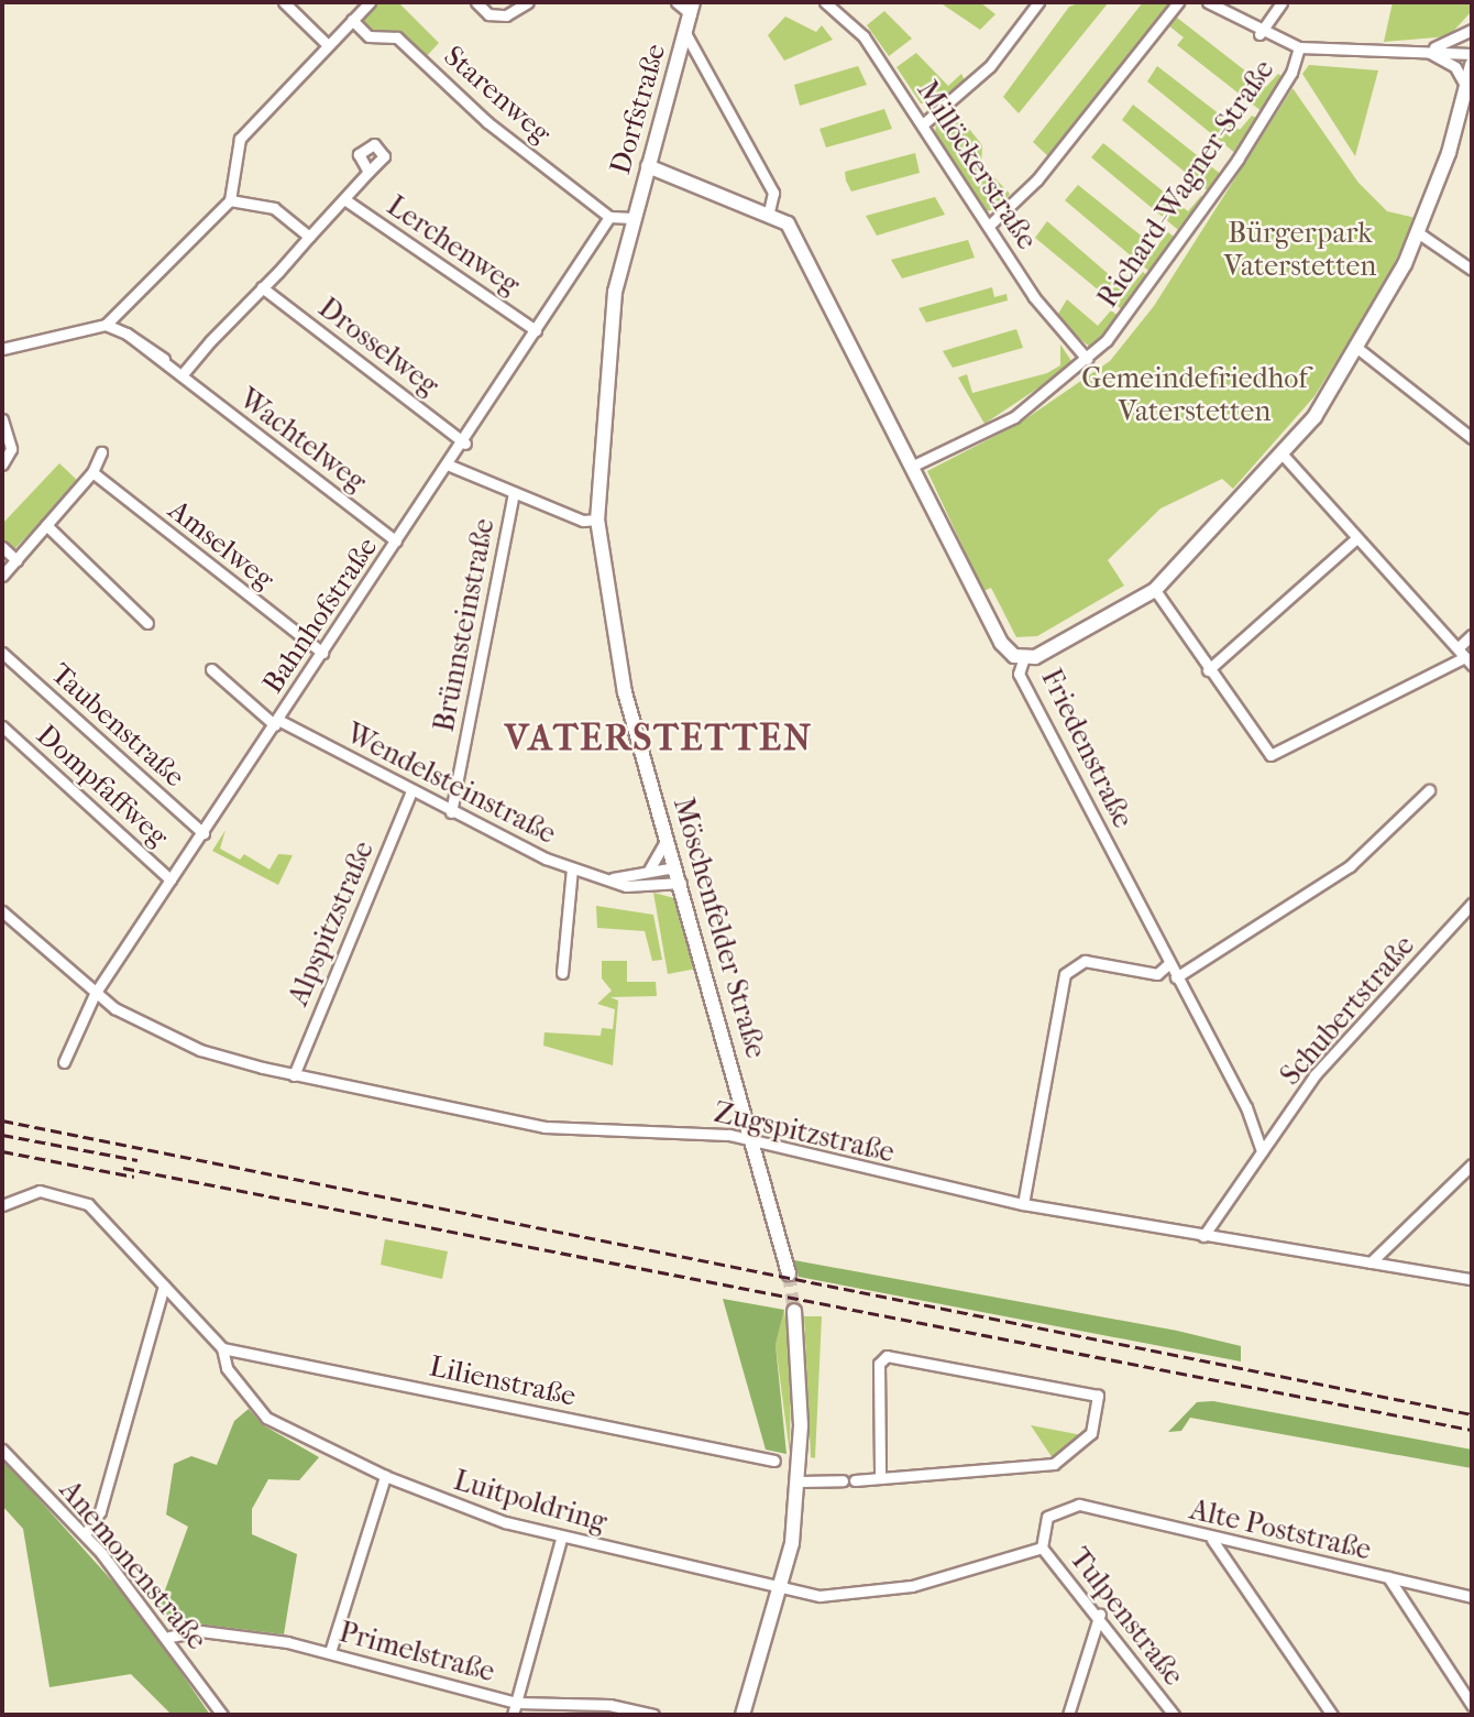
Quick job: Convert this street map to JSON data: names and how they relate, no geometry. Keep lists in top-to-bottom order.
{
  "streets": {
    "street": [
      "Starenweg",
      "Dorfstraße",
      "Millöckerstraße",
      "Richard-Wagner-Straße",
      "Lerchenweg",
      "Drosselweg",
      "Wachtelweg",
      "Amselweg",
      "Bahnhofstraße",
      "Brünnsteinstraße",
      "Taubenstraße",
      "Friedenstraße",
      "Wendelsteinstraße",
      "Dompfaffweg",
      "Alpspitzstraße",
      "Möschenfelder Straße",
      "Schubertstraße",
      "Zugspitzstraße",
      "Lilienstraße",
      "Luitpoldring",
      "Alte Poststraße",
      "Anemonenstraße",
      "Tulpenstraße",
      "Primelstraße"
    ]
  },
  "crossings": [
    ["Starenweg", "Bahnhofstraße"],
    ["Dorfstraße", "Friedenstraße"],
    ["Dorfstraße", "Möschenfelder Straße"],
    ["Millöckerstraße", "Richard-Wagner-Straße"],
    ["Richard-Wagner-Straße", "Friedenstraße"],
    ["Lerchenweg", "Bahnhofstraße"],
    ["Drosselweg", "Bahnhofstraße"],
    ["Wachtelweg", "Bahnhofstraße"],
    ["Amselweg", "Bahnhofstraße"],
    ["Bahnhofstraße", "Taubenstraße"],
    ["Bahnhofstraße", "Wendelsteinstraße"],
    ["Bahnhofstraße", "Dompfaffweg"],
    ["Bahnhofstraße", "Zugspitzstraße"],
    ["Brünnsteinstraße", "Wendelsteinstraße"],
    ["Friedenstraße", "Schubertstraße"],
    ["Wendelsteinstraße", "Alpspitzstraße"],
    ["Wendelsteinstraße", "Möschenfelder Straße"],
    ["Alpspitzstraße", "Zugspitzstraße"],
    ["Möschenfelder Straße", "Zugspitzstraße"],
    ["Lilienstraße", "Luitpoldring"],
    ["Luitpoldring", "Alte Poststraße"],
    ["Luitpoldring", "Tulpenstraße"],
    ["Alte Poststraße", "Tulpenstraße"],
    ["Anemonenstraße", "Primelstraße"]
  ],
  "districts": ["VATERSTETTEN"],
  "parks": ["Bürgerpark Vaterstetten", "Gemeindefriedhof Vaterstetten"]
}
